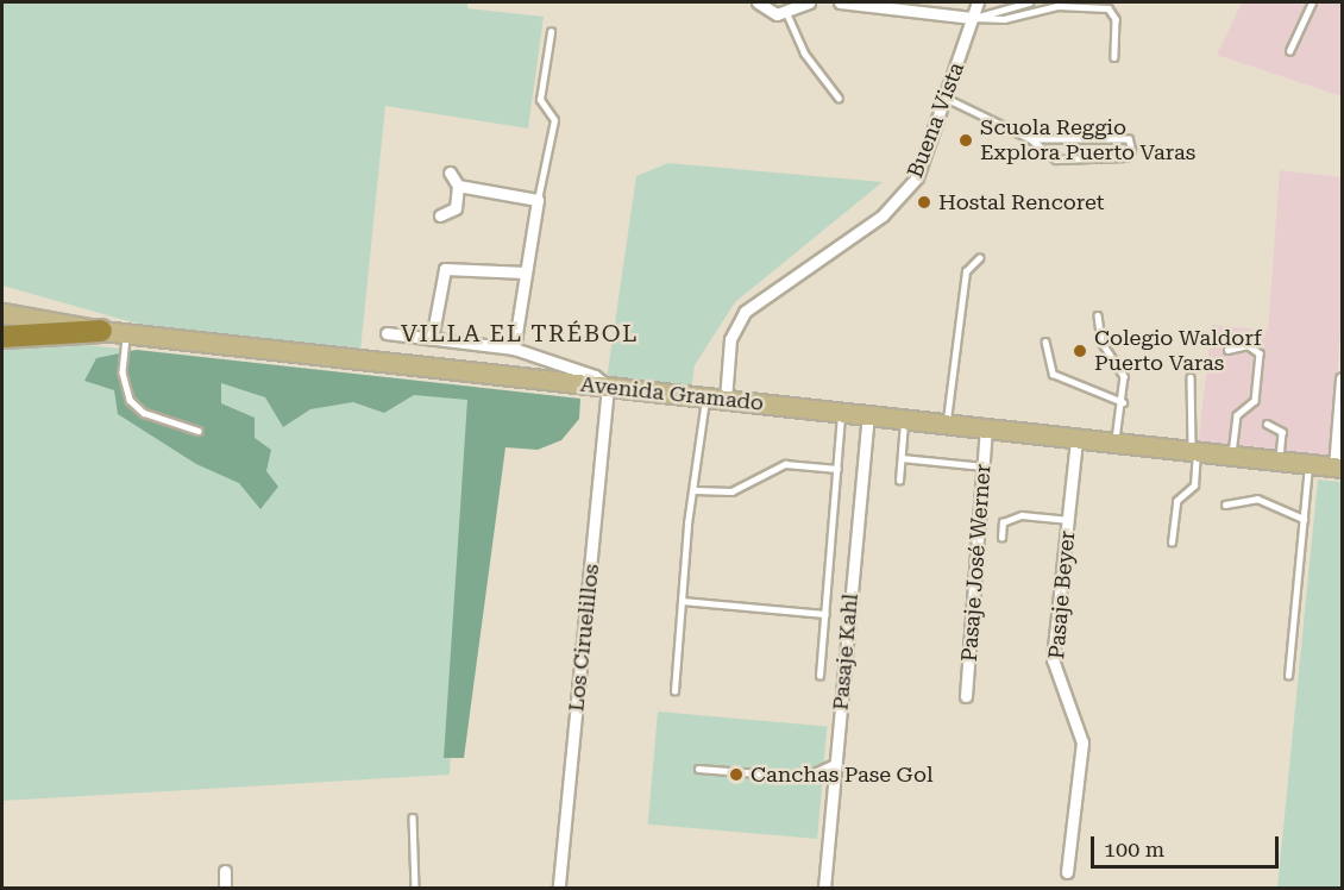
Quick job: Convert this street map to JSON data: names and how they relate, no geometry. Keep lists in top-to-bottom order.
{
  "streets": {
    "main road": ["Avenida Gramado"],
    "street": [
      "Buena Vista",
      "Pasaje José Werner",
      "Pasaje Beyer",
      "Los Ciruelillos",
      "Pasaje Kahl"
    ]
  },
  "crossings": [
    ["Buena Vista", "Avenida Gramado"],
    ["Avenida Gramado", "Pasaje José Werner"],
    ["Avenida Gramado", "Pasaje Beyer"],
    ["Avenida Gramado", "Los Ciruelillos"],
    ["Avenida Gramado", "Pasaje Kahl"]
  ],
  "districts": ["VILLA EL TRÉBOL"],
  "places": [
    "Scuola Reggio Explora Puerto Varas",
    "Hostal Rencoret",
    "Colegio Waldorf Puerto Varas",
    "Canchas Pase Gol"
  ],
  "scale_bar": "100 m"
}
